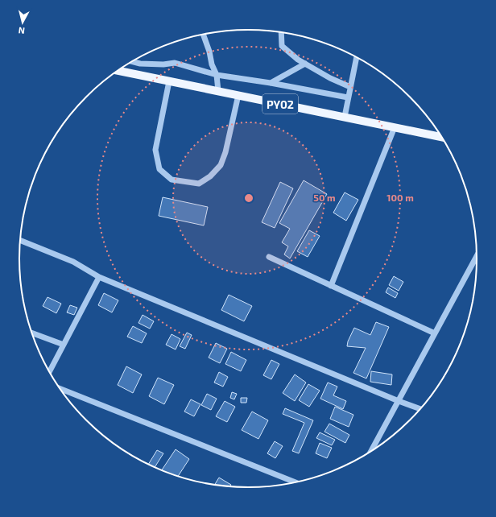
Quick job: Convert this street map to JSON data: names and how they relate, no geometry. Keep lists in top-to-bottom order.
{
  "streets": {
    "main road": ["PY02"]
  },
  "north": "bottom",
  "rings": ["50 m", "100 m"]
}
